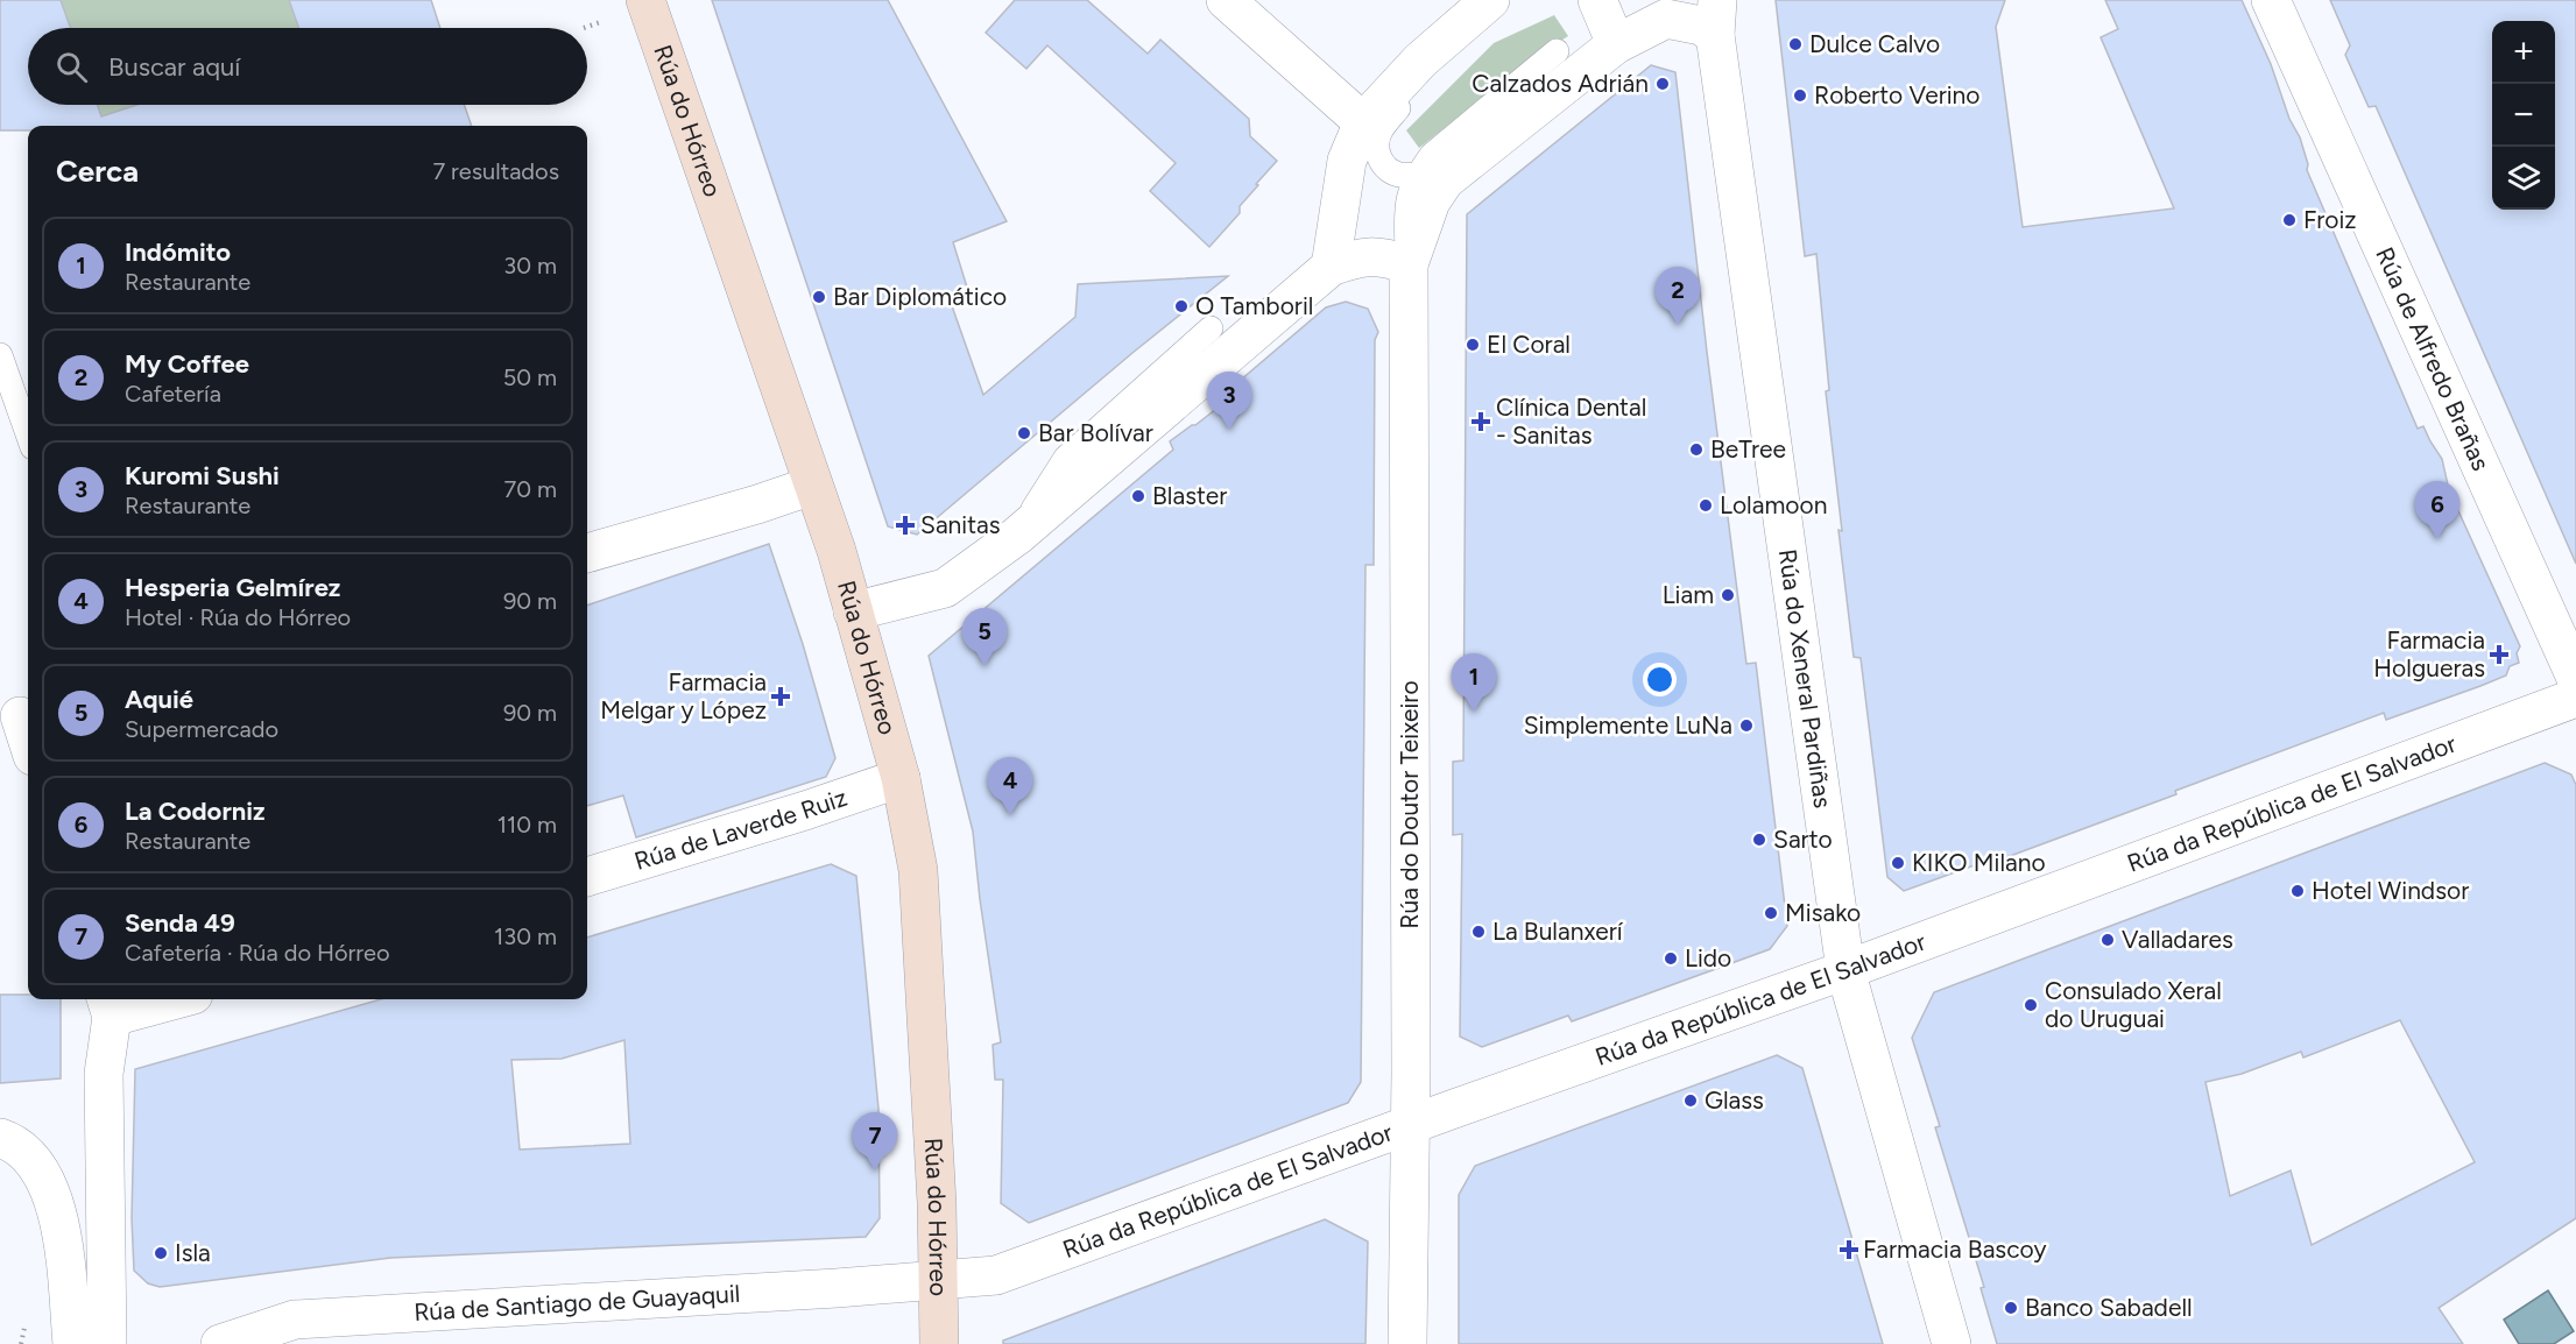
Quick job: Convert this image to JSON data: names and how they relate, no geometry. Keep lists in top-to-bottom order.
{
  "streets": {
    "street": [
      "Rúa do Hórreo",
      "Rúa de Alfredo Brañas",
      "Rúa do Xeneral Pardiñas",
      "Rúa da República de El Salvador",
      "Rúa do Doutor Teixeiro",
      "Rúa de Laverde Ruiz",
      "Rúa de Santiago de Guayaquil"
    ]
  },
  "crossings": [
    ["Rúa do Hórreo", "Rúa da República de El Salvador"],
    ["Rúa do Hórreo", "Rúa de Laverde Ruiz"],
    ["Rúa do Hórreo", "Rúa de Santiago de Guayaquil"],
    ["Rúa do Xeneral Pardiñas", "Rúa da República de El Salvador"],
    ["Rúa do Xeneral Pardiñas", "Rúa do Doutor Teixeiro"],
    ["Rúa da República de El Salvador", "Rúa do Doutor Teixeiro"],
    ["Rúa da República de El Salvador", "Rúa de Santiago de Guayaquil"]
  ],
  "places": {
    "other": [
      "Dulce Calvo",
      "Calzados Adrián",
      "Roberto Verino",
      "Froiz",
      "Bar Diplomático",
      "O Tamboril",
      "El Coral",
      "Bar Bolívar",
      "BeTree",
      "Blaster",
      "Lolamoon",
      "Liam",
      "Simplemente LuNa",
      "Sarto",
      "KIKO Milano",
      "Hotel Windsor",
      "Misako",
      "La Bulanxerí",
      "Valladares",
      "Lido",
      "Consulado Xeral do Uruguai",
      "Glass",
      "Isla",
      "Banco Sabadell"
    ],
    "health": [
      "Clínica Dental - Sanitas",
      "Sanitas",
      "Farmacia Holgueras",
      "Farmacia Melgar y López",
      "Farmacia Bascoy"
    ]
  },
  "page": {
    "map_buttons": ["+", "−"],
    "search": "Buscar aquí",
    "heading": ["Cerca", "7 resultados"],
    "list": [
      {
        "mark": "1",
        "name": "Indómito",
        "note": "Restaurante",
        "value": "30 m"
      },
      {
        "mark": "2",
        "name": "My Coffee",
        "note": "Cafetería",
        "value": "50 m"
      },
      {
        "mark": "3",
        "name": "Kuromi Sushi",
        "note": "Restaurante",
        "value": "70 m"
      },
      {
        "mark": "4",
        "name": "Hesperia Gelmírez",
        "note": "Hotel · Rúa do Hórreo",
        "value": "90 m"
      },
      {
        "mark": "5",
        "name": "Aquié",
        "note": "Supermercado",
        "value": "90 m"
      },
      {
        "mark": "6",
        "name": "La Codorniz",
        "note": "Restaurante",
        "value": "110 m"
      },
      {
        "mark": "7",
        "name": "Senda 49",
        "note": "Cafetería · Rúa do Hórreo",
        "value": "130 m"
      }
    ],
    "pins": [
      "2",
      "3",
      "6",
      "5",
      "1",
      "4",
      "7"
    ]
  }
}
